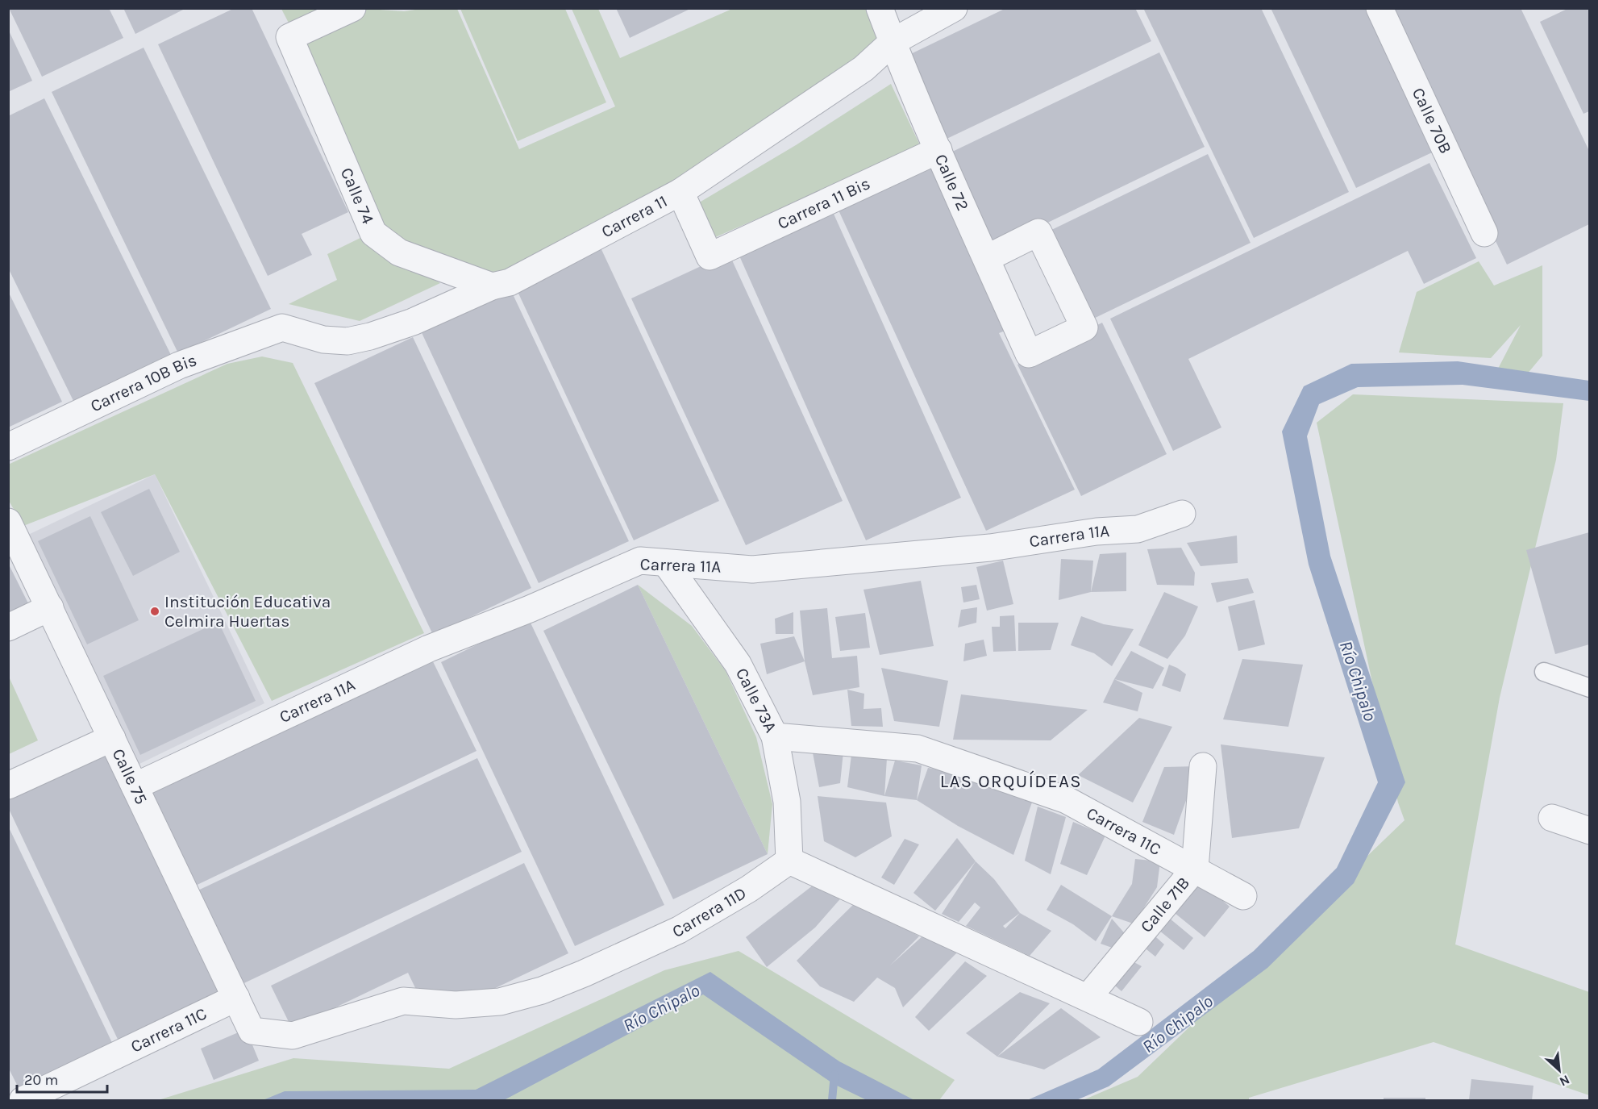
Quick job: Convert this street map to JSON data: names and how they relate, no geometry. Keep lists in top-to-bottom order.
{
  "streets": {
    "street": [
      "Calle 70B",
      "Calle 72",
      "Calle 74",
      "Carrera 11 Bis",
      "Carrera 11",
      "Carrera 10B Bis",
      "Carrera 11A",
      "Calle 73A",
      "Calle 75",
      "Carrera 11C",
      "Calle 71B",
      "Carrera 11D"
    ]
  },
  "crossings": [
    ["Calle 72", "Carrera 11 Bis"],
    ["Calle 72", "Carrera 11"],
    ["Calle 74", "Carrera 11"],
    ["Carrera 11 Bis", "Carrera 11"],
    ["Carrera 11", "Carrera 10B Bis"],
    ["Carrera 11A", "Calle 73A"],
    ["Carrera 11A", "Calle 75"],
    ["Calle 73A", "Carrera 11C"],
    ["Calle 73A", "Carrera 11D"],
    ["Calle 75", "Carrera 11C"],
    ["Calle 75", "Carrera 11D"],
    ["Carrera 11C", "Calle 71B"]
  ],
  "districts": ["LAS ORQUÍDEAS"],
  "water": ["Río Chipalo"],
  "places": ["Institución Educativa Celmira Huertas"],
  "scale_bar": "20 m",
  "north": "bottom right"
}
